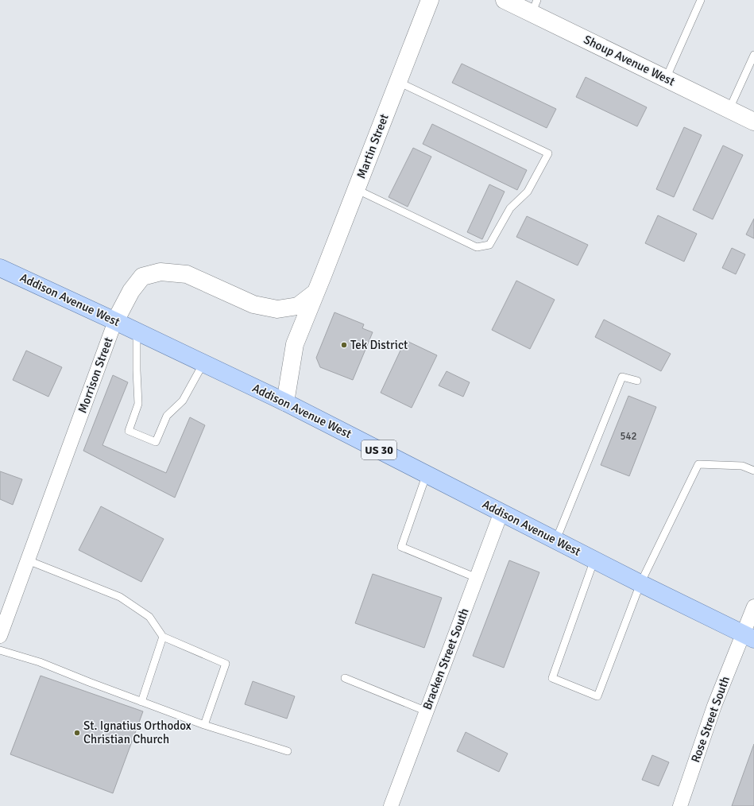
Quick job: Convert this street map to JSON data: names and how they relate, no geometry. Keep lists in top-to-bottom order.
{
  "streets": {
    "main road": ["Addison Avenue West", "US 30"],
    "street": [
      "Shoup Avenue West",
      "Martin Street",
      "Morrison Street",
      "Bracken Street South",
      "Rose Street South"
    ]
  },
  "crossings": [
    ["Martin Street", "Addison Avenue West"],
    ["Martin Street", "Morrison Street"],
    ["Addison Avenue West", "Morrison Street"],
    ["Addison Avenue West", "Bracken Street South"],
    ["Addison Avenue West", "Rose Street South"]
  ],
  "places": ["Tek District", "St. Ignatius Orthodox Christian Church"],
  "house_numbers": ["542"]
}
